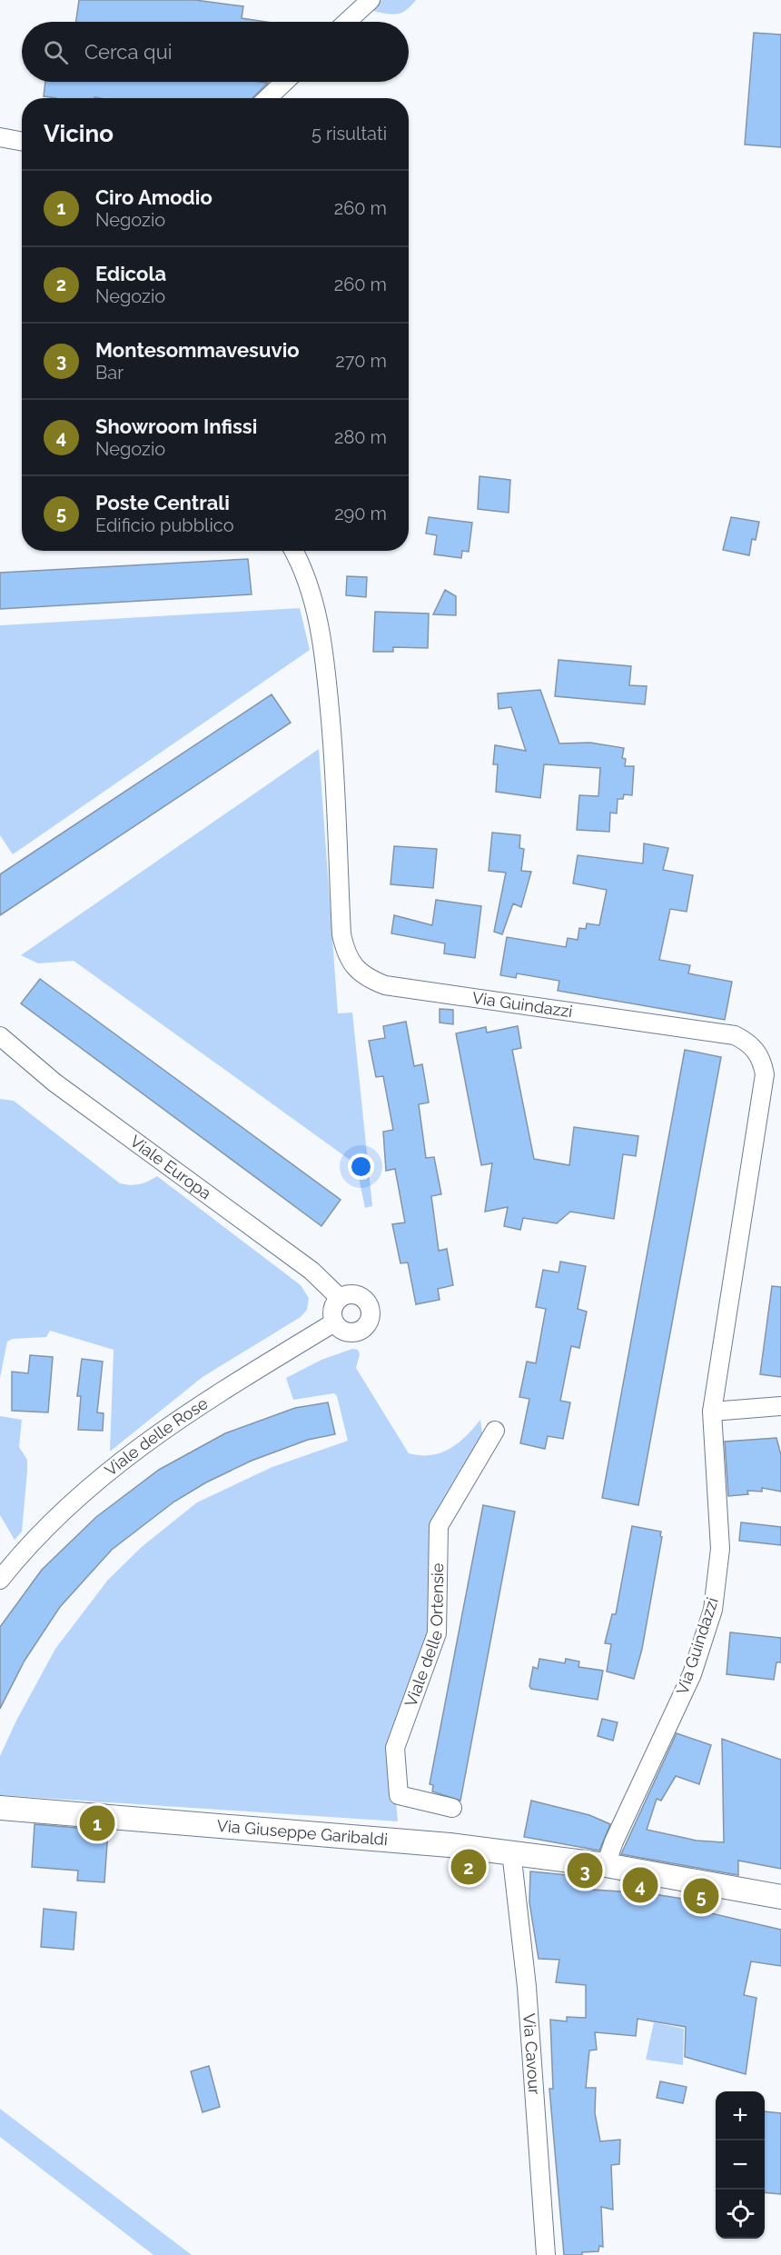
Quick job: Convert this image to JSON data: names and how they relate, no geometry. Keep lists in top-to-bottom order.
{
  "streets": {
    "main road": ["Via Giuseppe Garibaldi"],
    "street": [
      "Via Guindazzi",
      "Viale Europa",
      "Viale delle Rose",
      "Viale delle Ortensie",
      "Via Cavour"
    ]
  },
  "crossings": [
    ["Via Guindazzi", "Via Giuseppe Garibaldi"],
    ["Viale Europa", "Viale delle Rose"],
    ["Via Giuseppe Garibaldi", "Via Cavour"]
  ],
  "page": {
    "search": "Cerca qui",
    "heading": ["Vicino", "5 risultati"],
    "list": [
      {
        "mark": "1",
        "name": "Ciro Amodio",
        "note": "Negozio",
        "value": "260 m"
      },
      {
        "mark": "2",
        "name": "Edicola",
        "note": "Negozio",
        "value": "260 m"
      },
      {
        "mark": "3",
        "name": "Montesommavesuvio",
        "note": "Bar",
        "value": "270 m"
      },
      {
        "mark": "4",
        "name": "Showroom Infissi",
        "note": "Negozio",
        "value": "280 m"
      },
      {
        "mark": "5",
        "name": "Poste Centrali",
        "note": "Edificio pubblico",
        "value": "290 m"
      }
    ],
    "pins": [
      "1",
      "2",
      "3",
      "4",
      "5"
    ],
    "map_buttons": ["+", "−"]
  }
}
